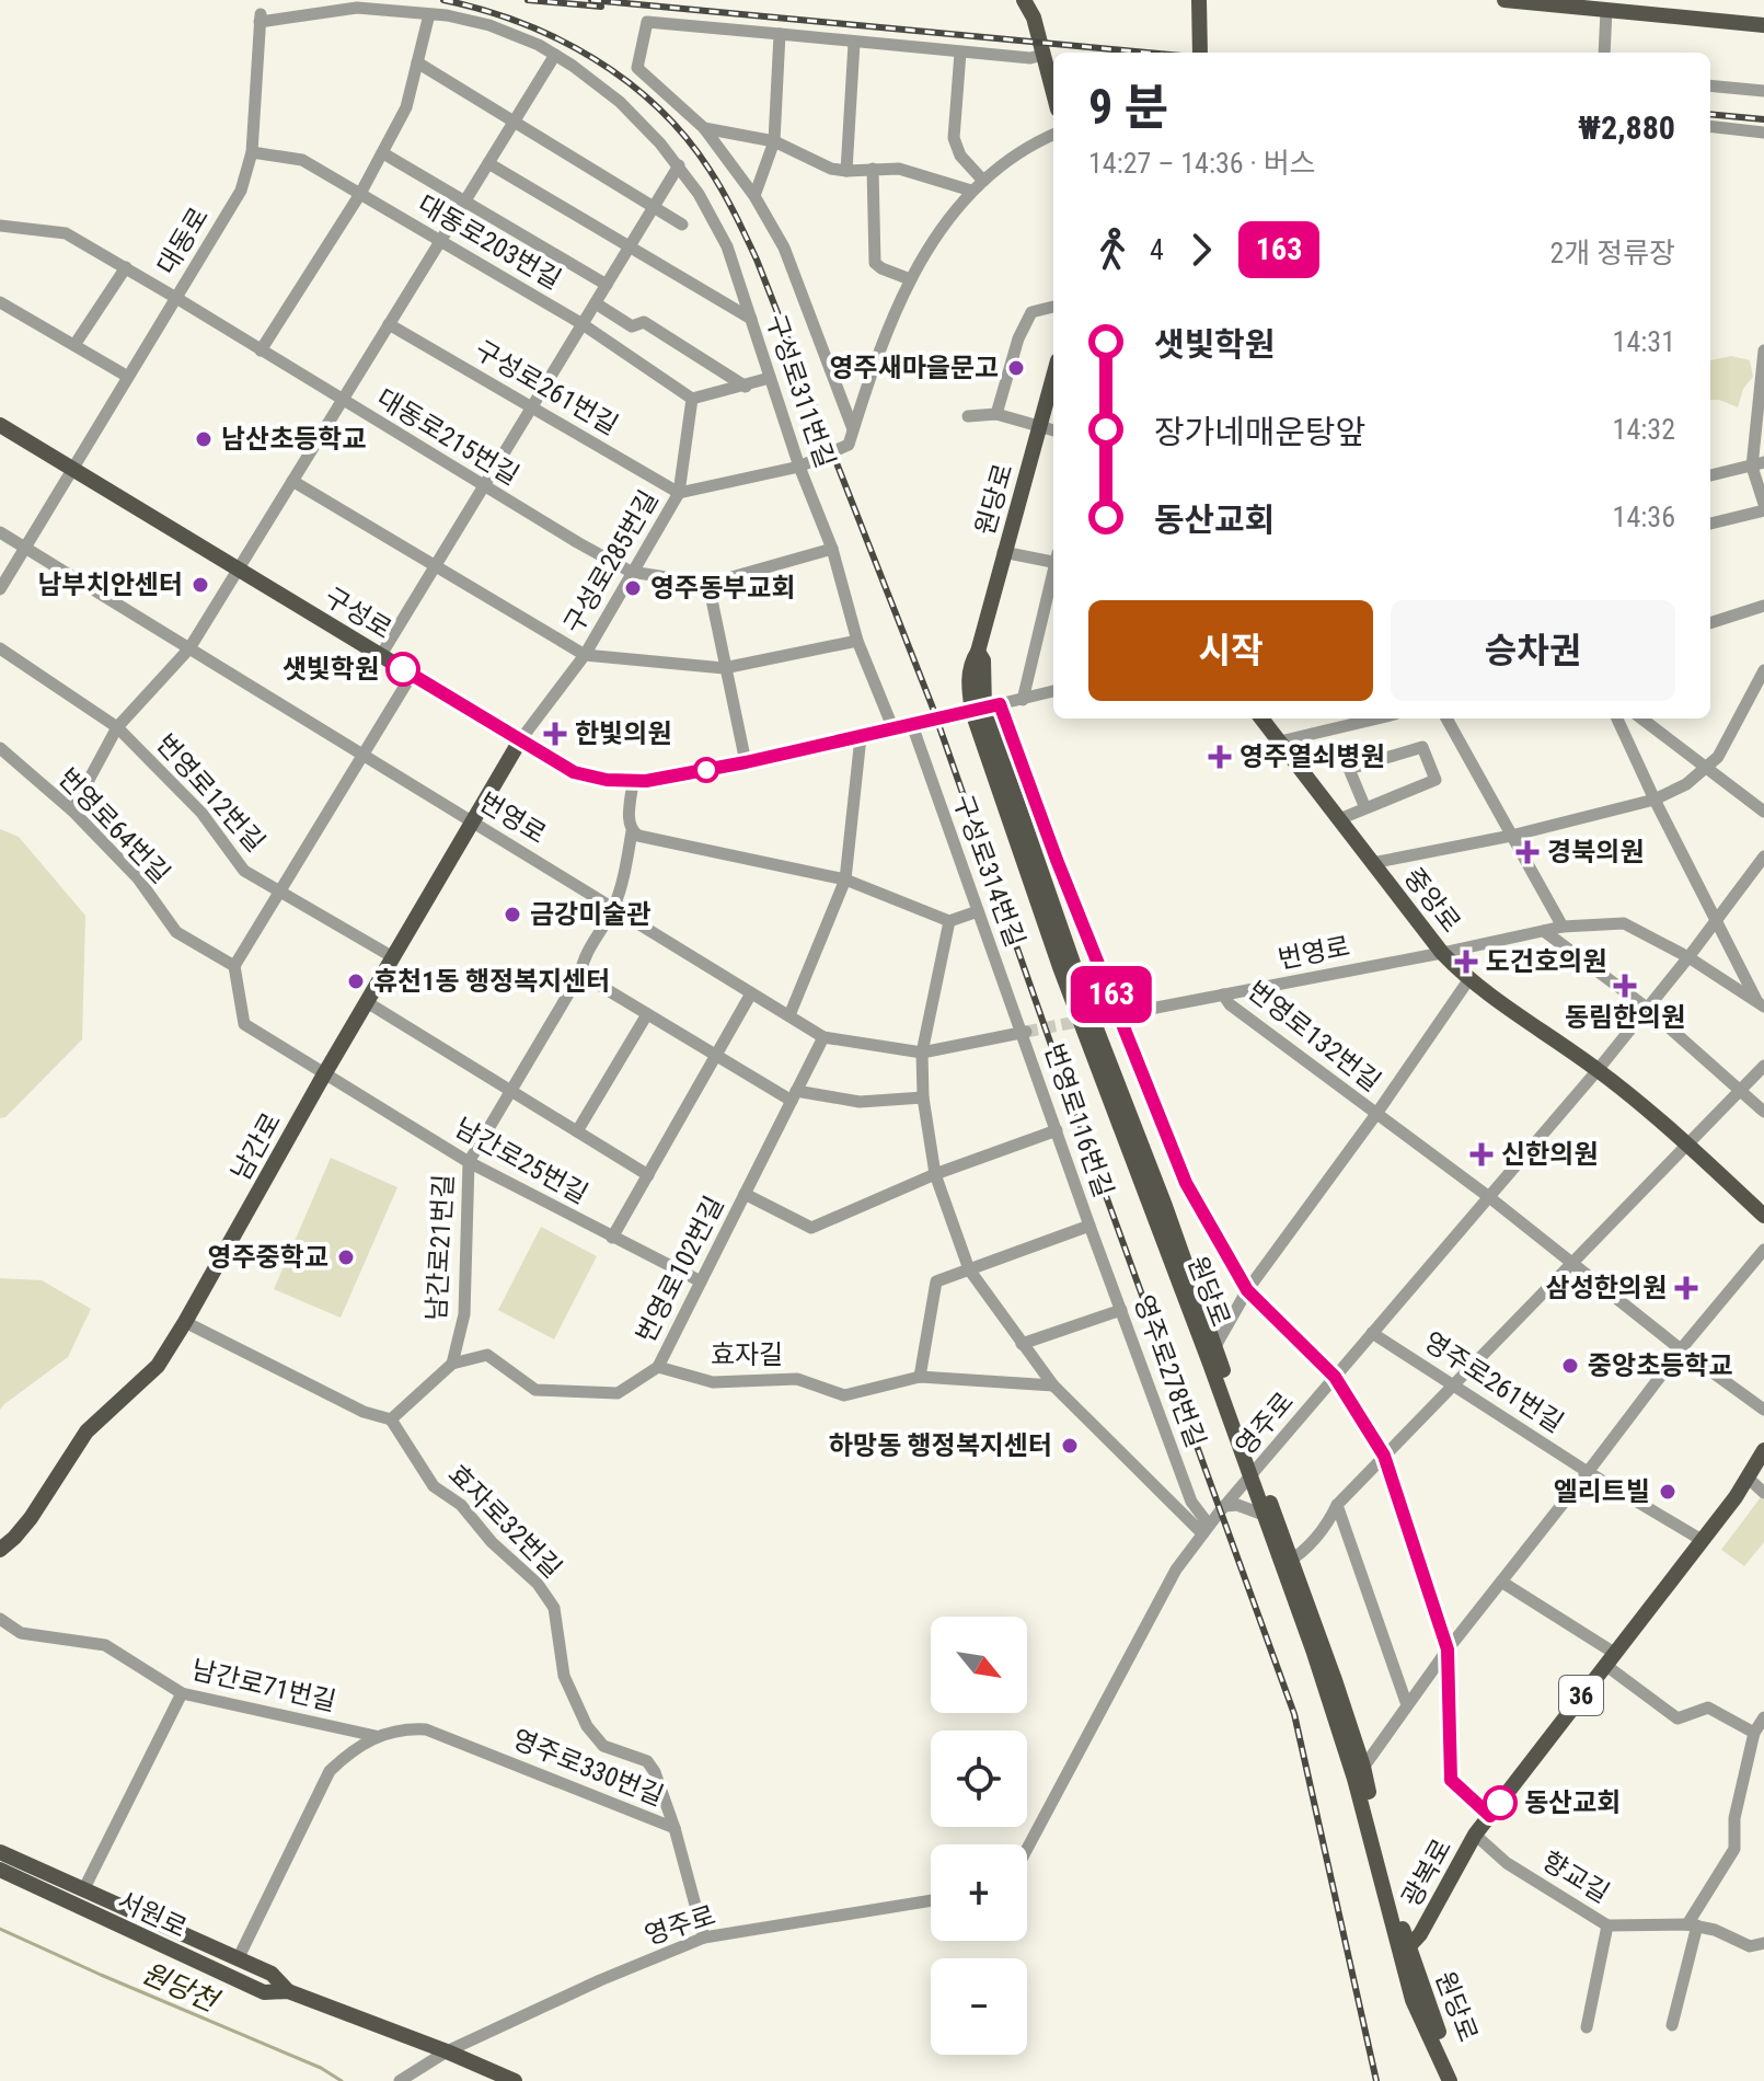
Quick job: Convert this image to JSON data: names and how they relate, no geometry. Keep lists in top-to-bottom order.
{
  "streets": {
    "main road": [
      "원당로",
      "구성로",
      "중앙로",
      "남간로",
      "36",
      "광복로",
      "서원로"
    ],
    "street": [
      "대동로",
      "대동로203번길",
      "구성로261번길",
      "구성로311번길",
      "대동로215번길",
      "구성로285번길",
      "번영로12번길",
      "번영로",
      "번영로64번길",
      "구성로314번길",
      "번영로132번길",
      "번영로116번길",
      "남간로25번길",
      "남간로21번길",
      "번영로102번길",
      "효자길",
      "영주로278번길",
      "영주로261번길",
      "영주로",
      "효자로32번길",
      "남간로71번길",
      "영주로330번길",
      "향교길"
    ]
  },
  "crossings": [
    ["대동로", "대동로203번길"],
    ["대동로", "구성로311번길"],
    ["대동로", "대동로215번길"],
    ["대동로", "구성로"],
    ["대동로", "번영로"],
    ["대동로203번길", "구성로285번길"],
    ["구성로261번길", "구성로285번길"],
    ["구성로311번길", "대동로215번길"],
    ["구성로311번길", "구성로285번길"],
    ["구성로311번길", "구성로"],
    ["대동로215번길", "구성로285번길"],
    ["원당로", "구성로"],
    ["원당로", "번영로"],
    ["원당로", "영주로"],
    ["원당로", "광복로"],
    ["구성로285번길", "구성로"],
    ["구성로285번길", "남간로"],
    ["구성로", "구성로314번길"],
    ["구성로", "남간로"],
    ["구성로", "남간로21번길"],
    ["번영로12번길", "남간로"],
    ["번영로", "구성로314번길"],
    ["번영로", "중앙로"],
    ["번영로", "번영로132번길"],
    ["번영로", "번영로116번길"],
    ["번영로", "남간로"],
    ["번영로", "남간로21번길"],
    ["번영로", "번영로102번길"],
    ["번영로", "영주로"],
    ["구성로314번길", "번영로116번길"],
    ["중앙로", "영주로"],
    ["번영로132번길", "영주로"],
    ["번영로116번길", "영주로278번길"],
    ["남간로", "남간로25번길"],
    ["남간로25번길", "남간로21번길"],
    ["남간로25번길", "번영로102번길"],
    ["번영로102번길", "효자길"],
    ["영주로278번길", "영주로"],
    ["영주로261번길", "영주로"],
    ["영주로261번길", "광복로"],
    ["영주로", "영주로330번길"],
    ["영주로", "서원로"],
    ["효자로32번길", "영주로330번길"],
    ["남간로71번길", "영주로330번길"],
    ["광복로", "향교길"]
  ],
  "water": ["원당천"],
  "places": {
    "other": [
      "영주새마을문고",
      "남산초등학교",
      "남부치안센터",
      "영주동부교회",
      "샛빛학원",
      "금강미술관",
      "휴천1동 행정복지센터",
      "영주중학교",
      "중앙초등학교",
      "하망동 행정복지센터",
      "엘리트빌",
      "동산교회"
    ],
    "health": [
      "한빛의원",
      "영주열쇠병원",
      "경북의원",
      "도건호의원",
      "동림한의원",
      "신한의원",
      "삼성한의원"
    ]
  },
  "lines": ["bus line 163"],
  "north": "bottom right",
  "page": {
    "on_map": "163",
    "heading": ["9 분", "14:27 – 14:36 · 버스", "₩2,880"],
    "legs": ["4", "163", "2개 정류장"],
    "list": [
      {
        "name": "샛빛학원",
        "value": "14:31"
      },
      {
        "name": "장가네매운탕앞",
        "value": "14:32"
      },
      {
        "name": "동산교회",
        "value": "14:36"
      }
    ],
    "buttons": ["시작", "승차권"],
    "map_buttons": ["+", "−"]
  }
}
